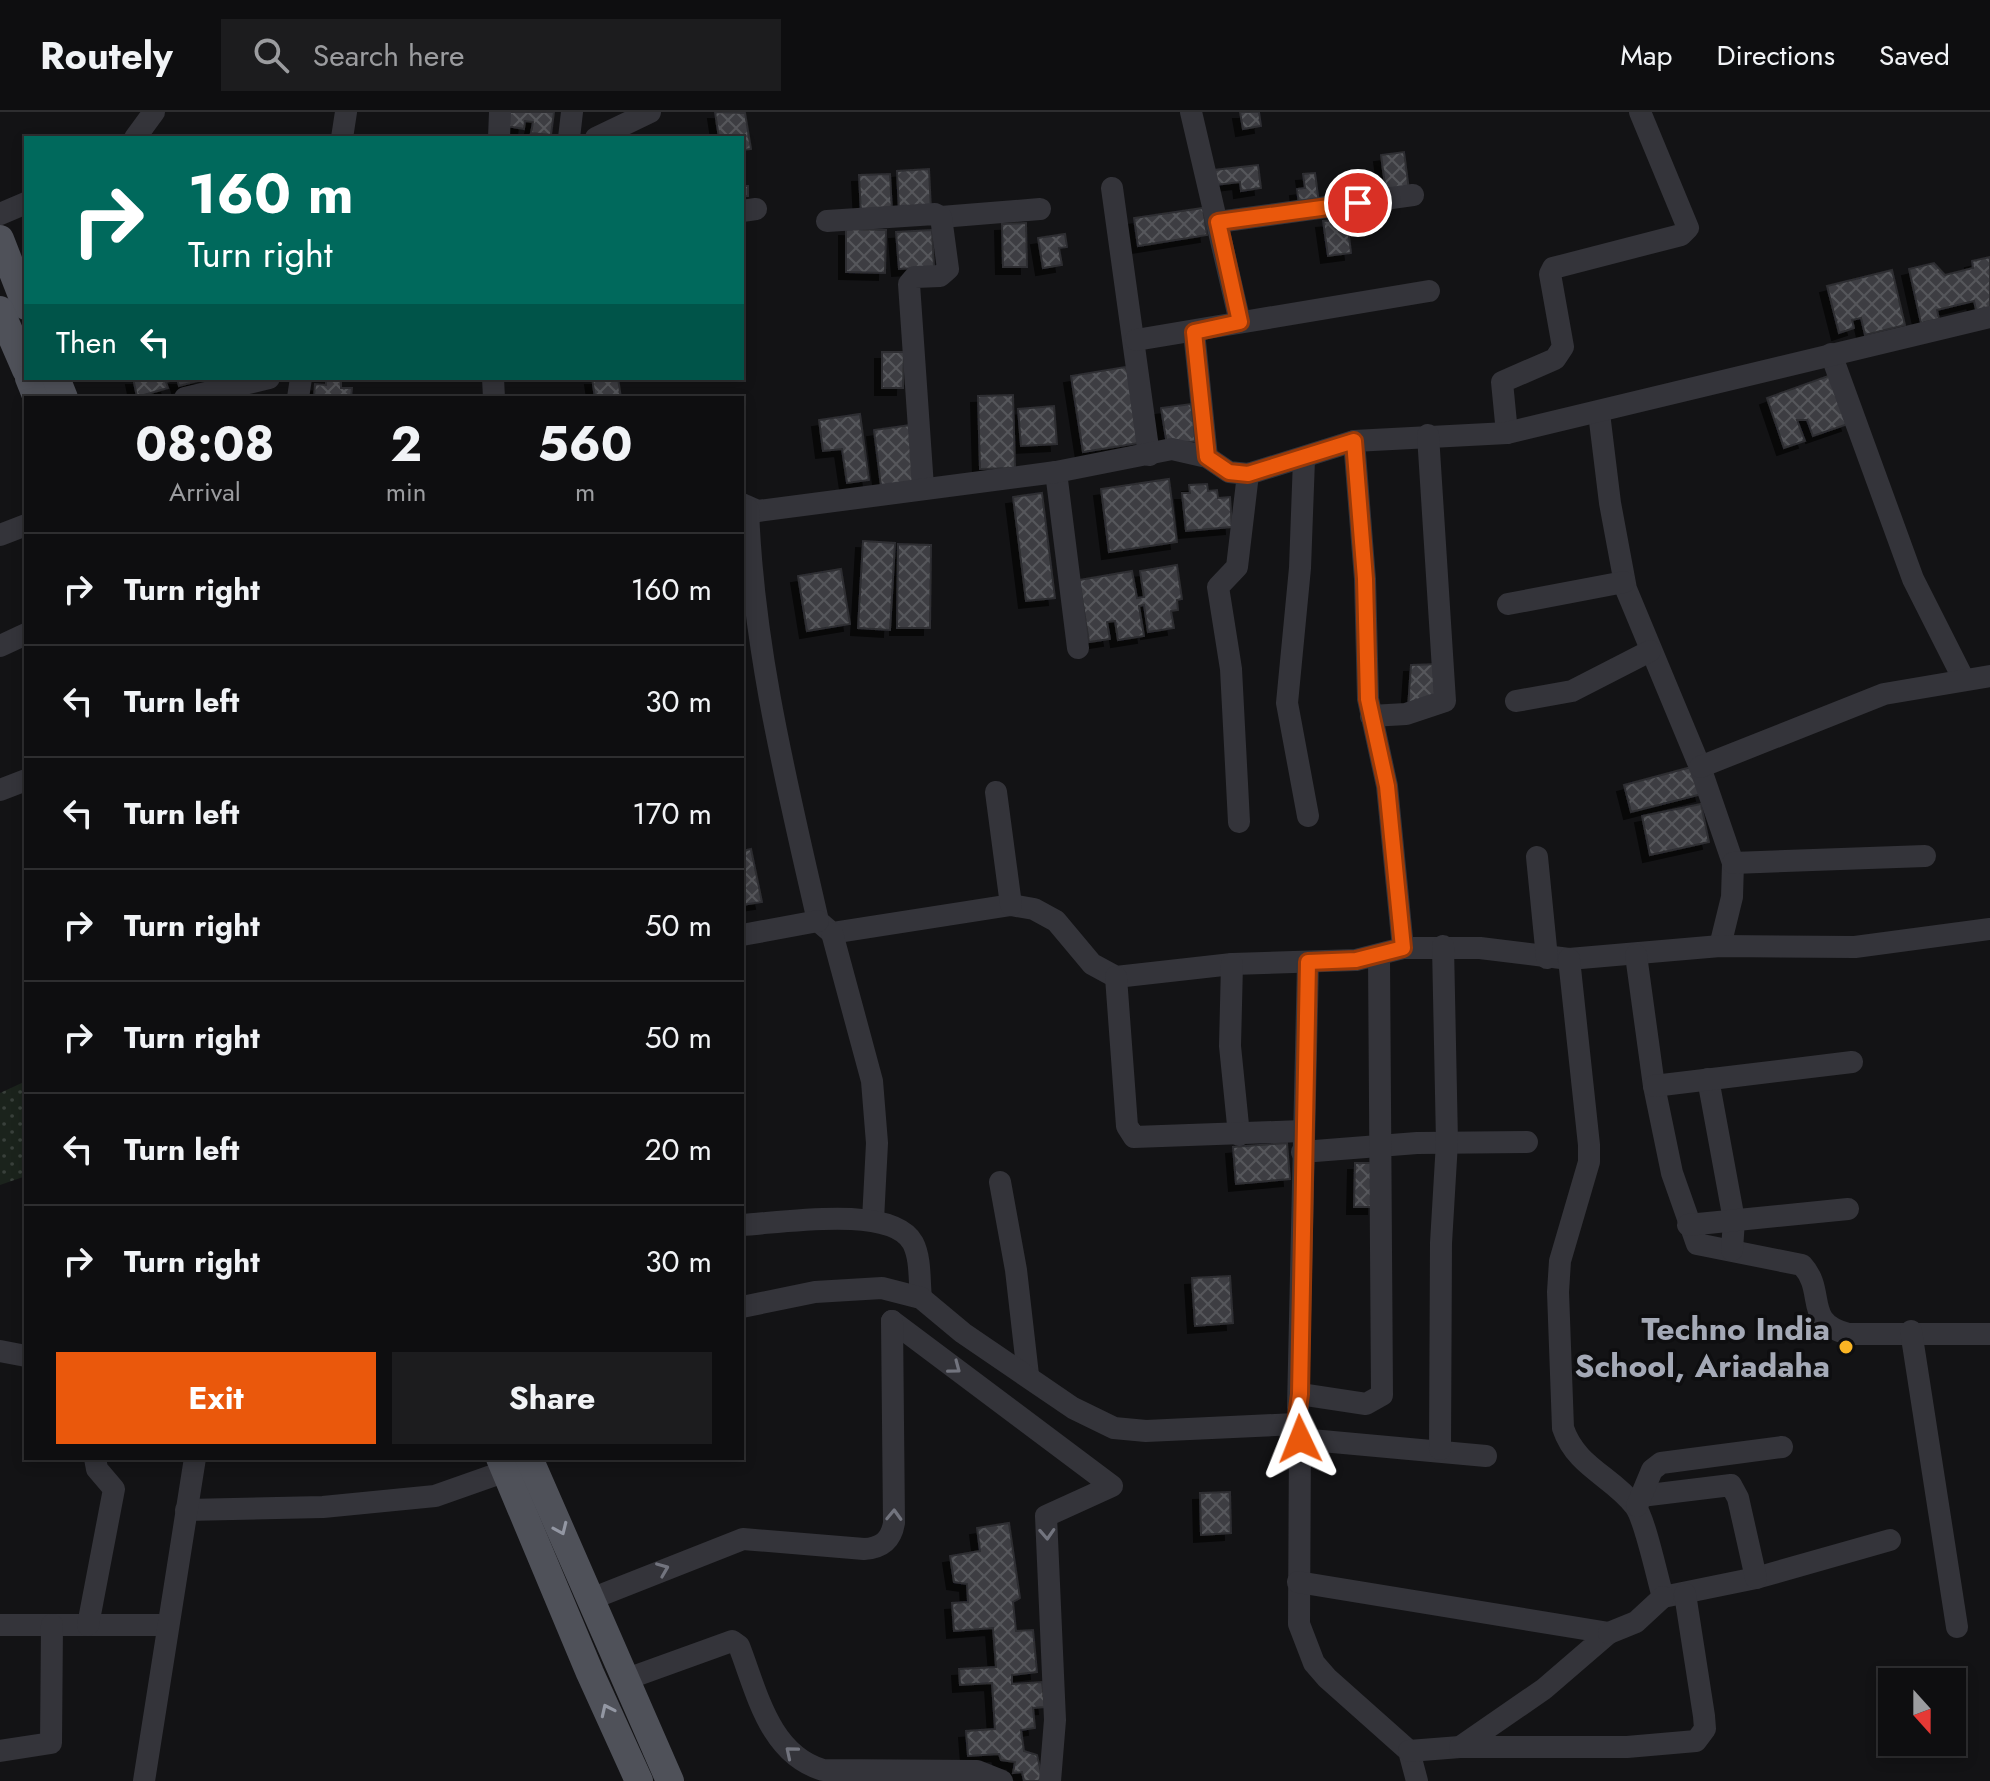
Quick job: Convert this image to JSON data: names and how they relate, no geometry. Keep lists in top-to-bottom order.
{
  "places": ["Techno India School, Ariadaha"],
  "north": "bottom",
  "page": {
    "header": "Routely",
    "search": "Search here",
    "nav": ["Map", "Directions", "Saved"],
    "turn": ["160 m", "Turn right"],
    "then": "Then",
    "eta": [
      "08:08",
      "Arrival",
      "2",
      "min",
      "560",
      "m"
    ],
    "list": [
      {
        "name": "Turn right",
        "value": "160 m"
      },
      {
        "name": "Turn left",
        "value": "30 m"
      },
      {
        "name": "Turn left",
        "value": "170 m"
      },
      {
        "name": "Turn right",
        "value": "50 m"
      },
      {
        "name": "Turn right",
        "value": "50 m"
      },
      {
        "name": "Turn left",
        "value": "20 m"
      },
      {
        "name": "Turn right",
        "value": "30 m"
      }
    ],
    "buttons": ["Exit", "Share"]
  }
}
